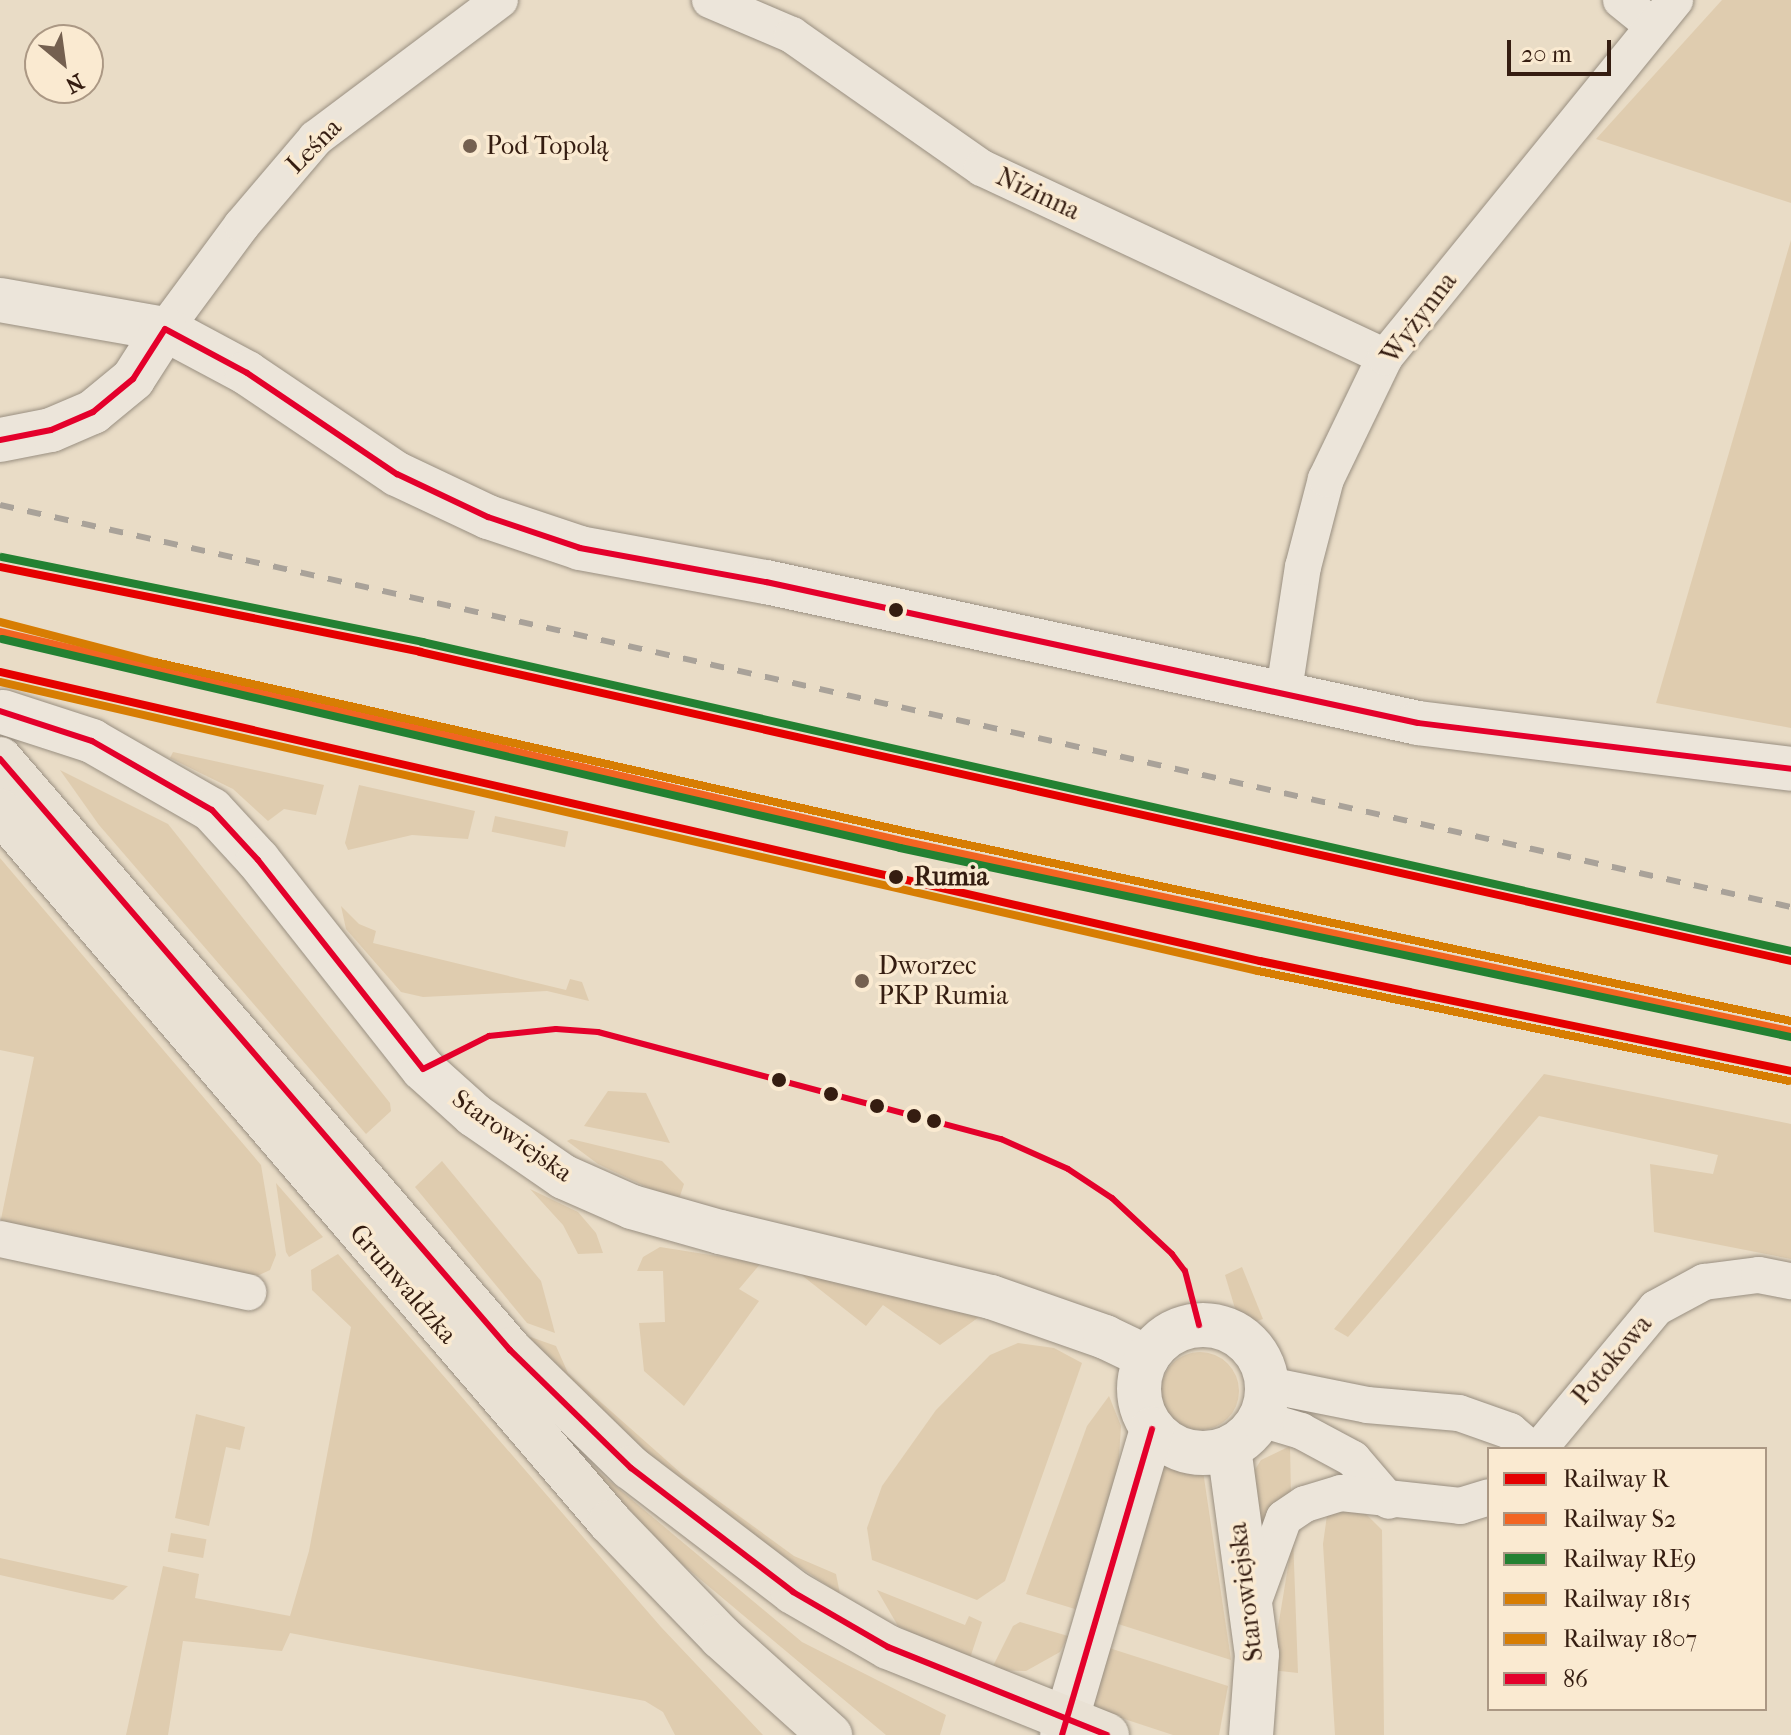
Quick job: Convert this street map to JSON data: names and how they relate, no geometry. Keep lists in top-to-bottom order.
{
  "streets": {
    "main road": ["Starowiejska", "Grunwaldzka"],
    "street": [
      "Leśna",
      "Nizinna",
      "Wyżynna",
      "Potokowa"
    ]
  },
  "crossings": [
    ["Nizinna", "Wyżynna"]
  ],
  "places": ["Pod Topolą", "Rumia", "Dworzec PKP Rumia"],
  "lines": [
    "transit line 86",
    "rail line RE9",
    "rail line R",
    "rail line 1815",
    "rail line S2",
    "rail line 1807"
  ],
  "legend": [
    "Railway R",
    "Railway S2",
    "Railway RE9",
    "Railway 1815",
    "Railway 1807",
    "86"
  ],
  "scale_bar": "20 m",
  "north": "bottom right"
}
